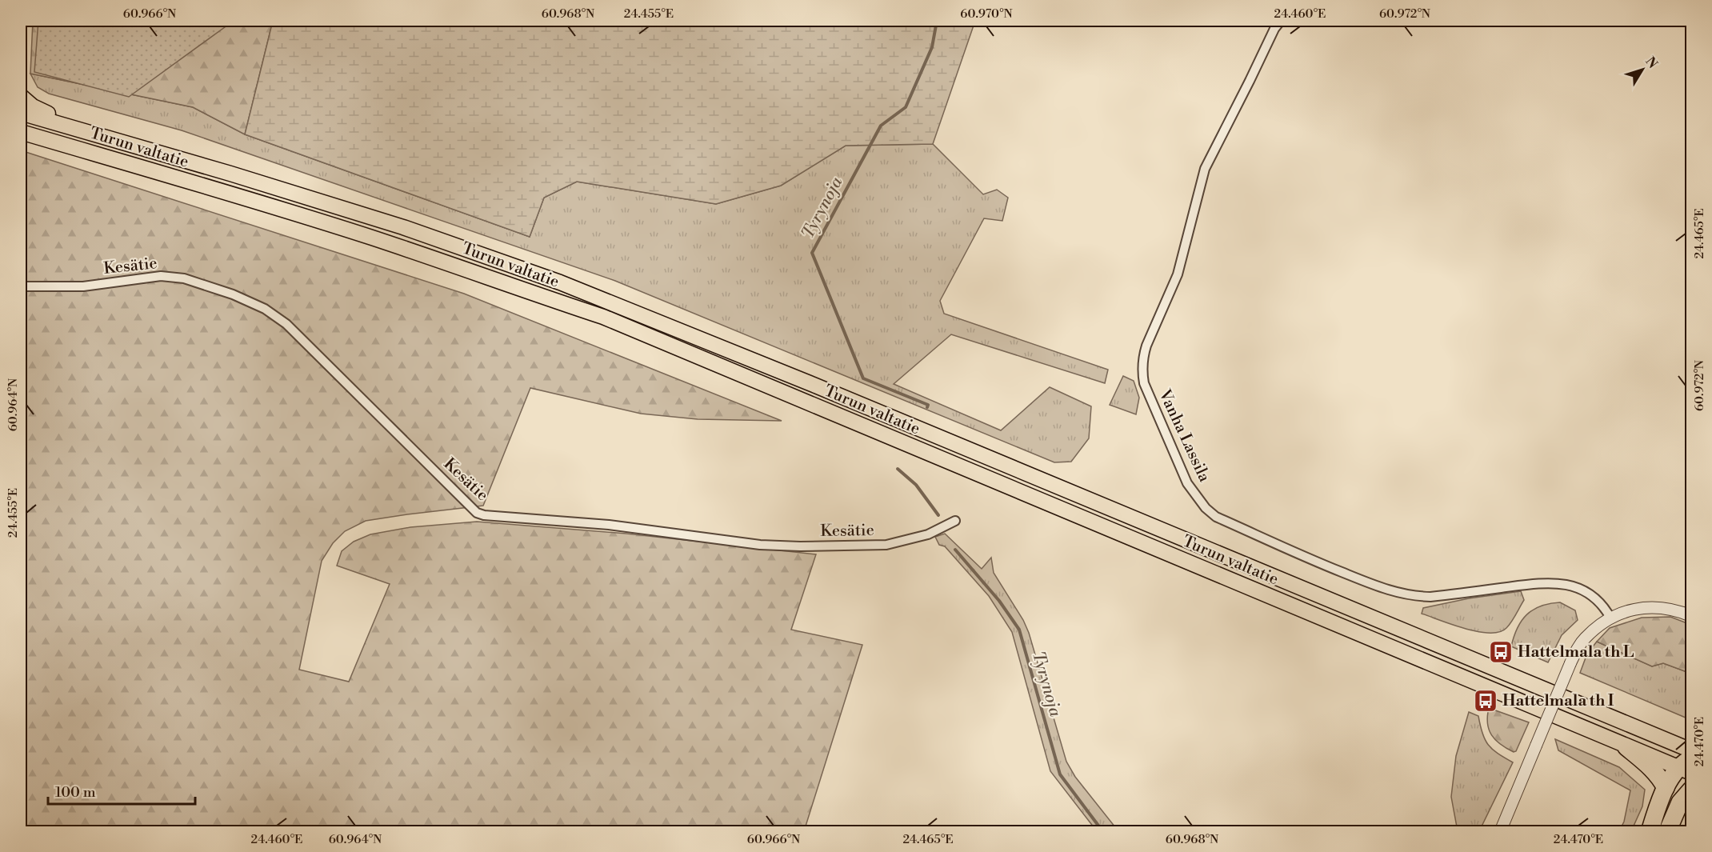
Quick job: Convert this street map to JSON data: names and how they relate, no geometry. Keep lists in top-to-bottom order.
{
  "streets": {
    "highway": ["Turun valtatie"],
    "street": ["Kesätie", "Vanha Lassila"]
  },
  "water": ["Tyrynoja"],
  "places": {
    "bus stop": ["Hattelmala th L", "Hattelmala th I"]
  },
  "scale_bar": "100 m",
  "north": "top right",
  "coordinates": [
    "60.966°N",
    "60.968°N",
    "24.455°E",
    "60.970°N",
    "24.460°E",
    "60.972°N",
    "24.465°E",
    "60.964°N",
    "24.470°E"
  ]
}
